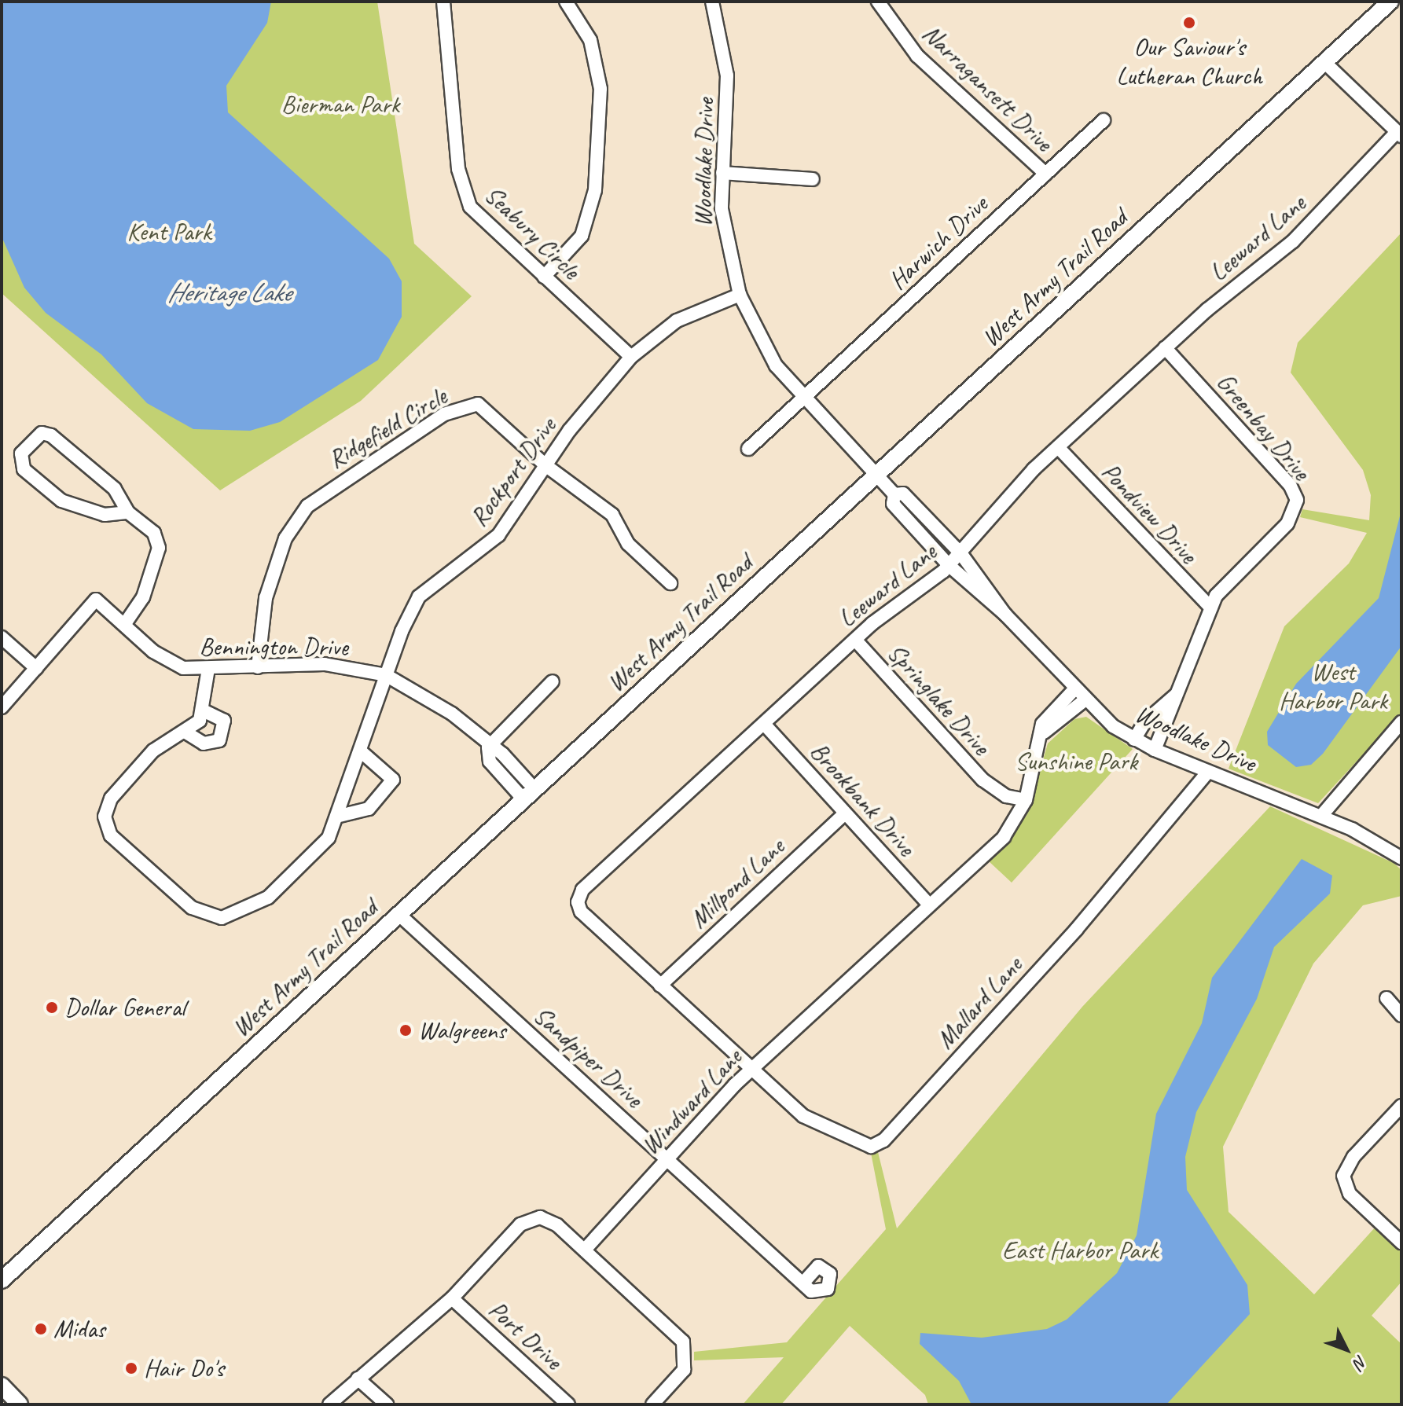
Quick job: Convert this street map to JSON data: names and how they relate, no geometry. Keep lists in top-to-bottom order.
{
  "streets": {
    "main road": ["West Army Trail Road"],
    "street": [
      "Narragansett Drive",
      "Woodlake Drive",
      "Seabury Circle",
      "Leeward Lane",
      "Harwich Drive",
      "Greenbay Drive",
      "Ridgefield Circle",
      "Rockport Drive",
      "Pondview Drive",
      "Bennington Drive",
      "Springlake Drive",
      "Brookbank Drive",
      "Millpond Lane",
      "Mallard Lane",
      "Sandpiper Drive",
      "Windward Lane",
      "Port Drive"
    ]
  },
  "crossings": [
    ["Narragansett Drive", "Harwich Drive"],
    ["Woodlake Drive", "Leeward Lane"],
    ["Woodlake Drive", "Harwich Drive"],
    ["Woodlake Drive", "West Army Trail Road"],
    ["Woodlake Drive", "Greenbay Drive"],
    ["Woodlake Drive", "Rockport Drive"],
    ["Woodlake Drive", "Mallard Lane"],
    ["Woodlake Drive", "Windward Lane"],
    ["Seabury Circle", "Rockport Drive"],
    ["Leeward Lane", "Greenbay Drive"],
    ["Leeward Lane", "Pondview Drive"],
    ["Leeward Lane", "Springlake Drive"],
    ["Leeward Lane", "Brookbank Drive"],
    ["Leeward Lane", "Millpond Lane"],
    ["Leeward Lane", "Mallard Lane"],
    ["Leeward Lane", "Windward Lane"],
    ["West Army Trail Road", "Bennington Drive"],
    ["West Army Trail Road", "Sandpiper Drive"],
    ["Greenbay Drive", "Pondview Drive"],
    ["Ridgefield Circle", "Rockport Drive"],
    ["Ridgefield Circle", "Bennington Drive"],
    ["Rockport Drive", "Bennington Drive"],
    ["Springlake Drive", "Windward Lane"],
    ["Brookbank Drive", "Millpond Lane"],
    ["Brookbank Drive", "Windward Lane"],
    ["Mallard Lane", "Windward Lane"],
    ["Sandpiper Drive", "Windward Lane"]
  ],
  "water": ["Heritage Lake"],
  "parks": [
    "Bierman Park",
    "Kent Park",
    "West Harbor Park",
    "Sunshine Park",
    "East Harbor Park"
  ],
  "places": [
    "Our Saviour's Lutheran Church",
    "Dollar General",
    "Walgreens",
    "Midas",
    "Hair Do's"
  ],
  "north": "bottom right"
}
